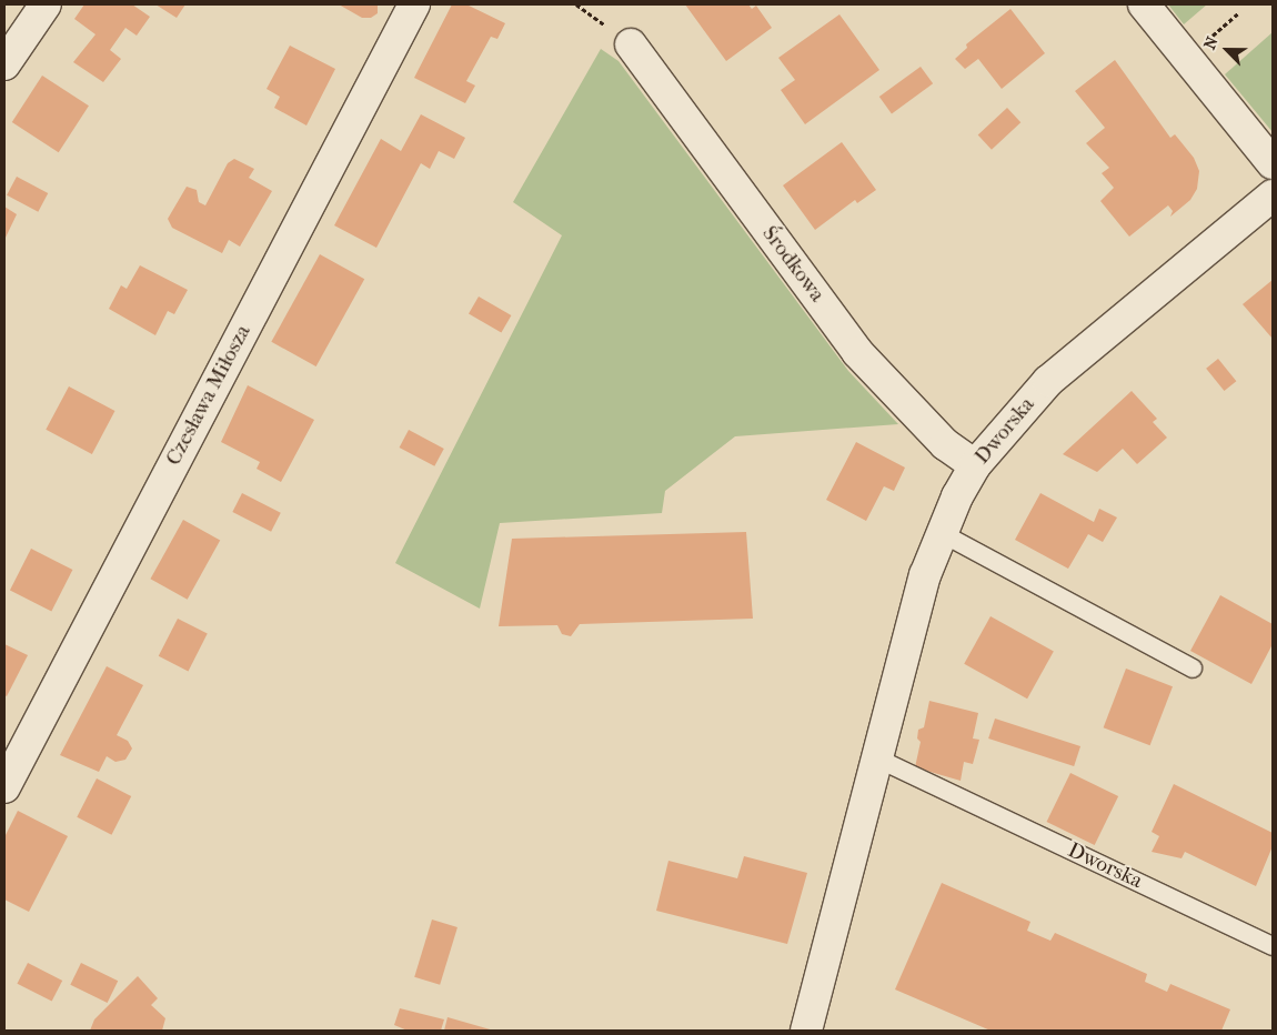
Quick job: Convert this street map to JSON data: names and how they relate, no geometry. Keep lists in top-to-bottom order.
{
  "streets": {
    "street": ["Środkowa", "Czesława Miłosza", "Dworska"]
  },
  "crossings": [
    ["Środkowa", "Dworska"]
  ],
  "north": "top left"
}
